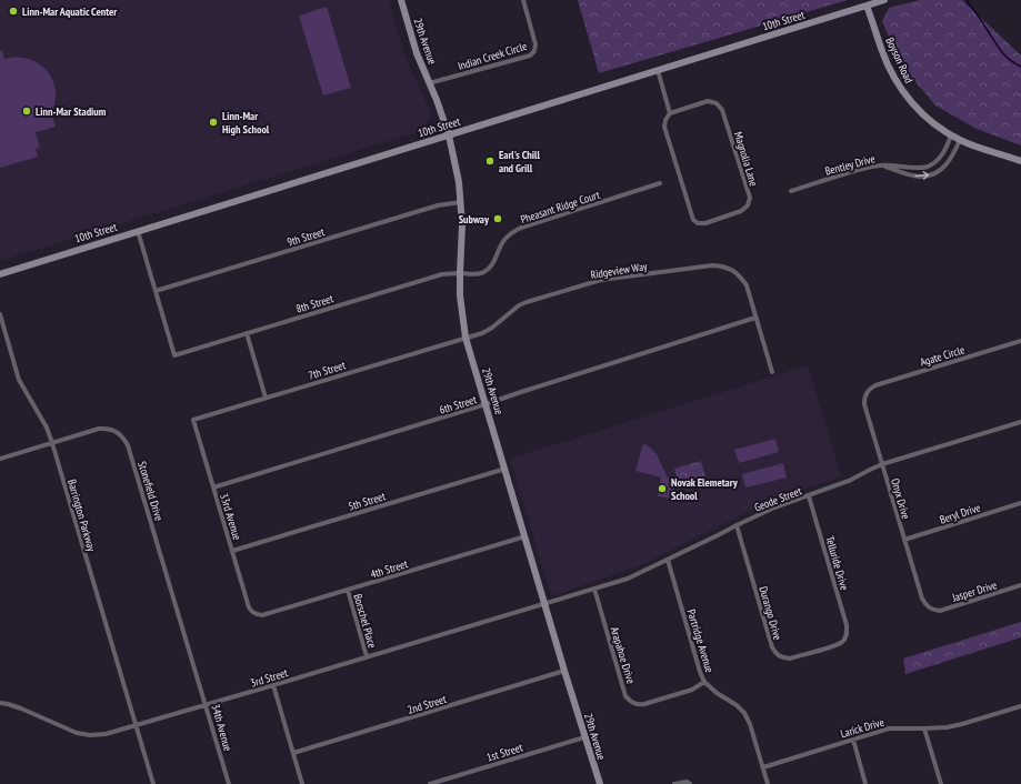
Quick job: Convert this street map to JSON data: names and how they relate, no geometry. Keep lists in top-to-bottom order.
{
  "streets": {
    "street": [
      "10th Street",
      "29th Avenue",
      "Indian Creek Circle",
      "Boyson Road",
      "Magnolia Lane",
      "Bentley Drive",
      "Pheasant Ridge Court",
      "9th Street",
      "Ridgeview Way",
      "8th Street",
      "Agate Circle",
      "7th Street",
      "6th Street",
      "Stonefield Drive",
      "Geode Street",
      "Onyx Drive",
      "5th Street",
      "Beryl Drive",
      "Barrington Parkway",
      "33rd Avenue",
      "Telluride Drive",
      "4th Street",
      "Jasper Drive",
      "Durango Drive",
      "Borschel Place",
      "Partridge Avenue",
      "Arapahoe Drive",
      "3rd Street",
      "2nd Street",
      "34th Avenue",
      "Larick Drive",
      "1st Street"
    ]
  },
  "crossings": [
    ["10th Street", "29th Avenue"],
    ["10th Street", "Boyson Road"],
    ["10th Street", "Magnolia Lane"],
    ["29th Avenue", "Indian Creek Circle"],
    ["29th Avenue", "Pheasant Ridge Court"],
    ["29th Avenue", "9th Street"],
    ["29th Avenue", "Ridgeview Way"],
    ["29th Avenue", "8th Street"],
    ["29th Avenue", "7th Street"],
    ["29th Avenue", "6th Street"],
    ["29th Avenue", "Geode Street"],
    ["29th Avenue", "5th Street"],
    ["29th Avenue", "4th Street"],
    ["29th Avenue", "3rd Street"],
    ["29th Avenue", "2nd Street"],
    ["29th Avenue", "1st Street"],
    ["Boyson Road", "Bentley Drive"],
    ["Pheasant Ridge Court", "8th Street"],
    ["9th Street", "8th Street"],
    ["Ridgeview Way", "7th Street"],
    ["Ridgeview Way", "6th Street"],
    ["Agate Circle", "Onyx Drive"],
    ["7th Street", "33rd Avenue"],
    ["6th Street", "33rd Avenue"],
    ["Stonefield Drive", "Barrington Parkway"],
    ["Stonefield Drive", "34th Avenue"],
    ["Geode Street", "Onyx Drive"],
    ["Geode Street", "Telluride Drive"],
    ["Geode Street", "Durango Drive"],
    ["Geode Street", "Partridge Avenue"],
    ["Geode Street", "Arapahoe Drive"],
    ["Geode Street", "3rd Street"],
    ["Onyx Drive", "Beryl Drive"],
    ["Onyx Drive", "Jasper Drive"],
    ["5th Street", "33rd Avenue"],
    ["Barrington Parkway", "3rd Street"],
    ["33rd Avenue", "4th Street"],
    ["Telluride Drive", "Durango Drive"],
    ["4th Street", "Borschel Place"],
    ["Borschel Place", "3rd Street"],
    ["Partridge Avenue", "Arapahoe Drive"],
    ["Partridge Avenue", "Larick Drive"],
    ["3rd Street", "34th Avenue"]
  ],
  "places": [
    "Linn-Mar Aquatic Center",
    "Linn-Mar Stadium",
    "Linn-Mar High School",
    "Earl's Chill and Grill",
    "Subway",
    "Novak Elemetary School"
  ]
}
